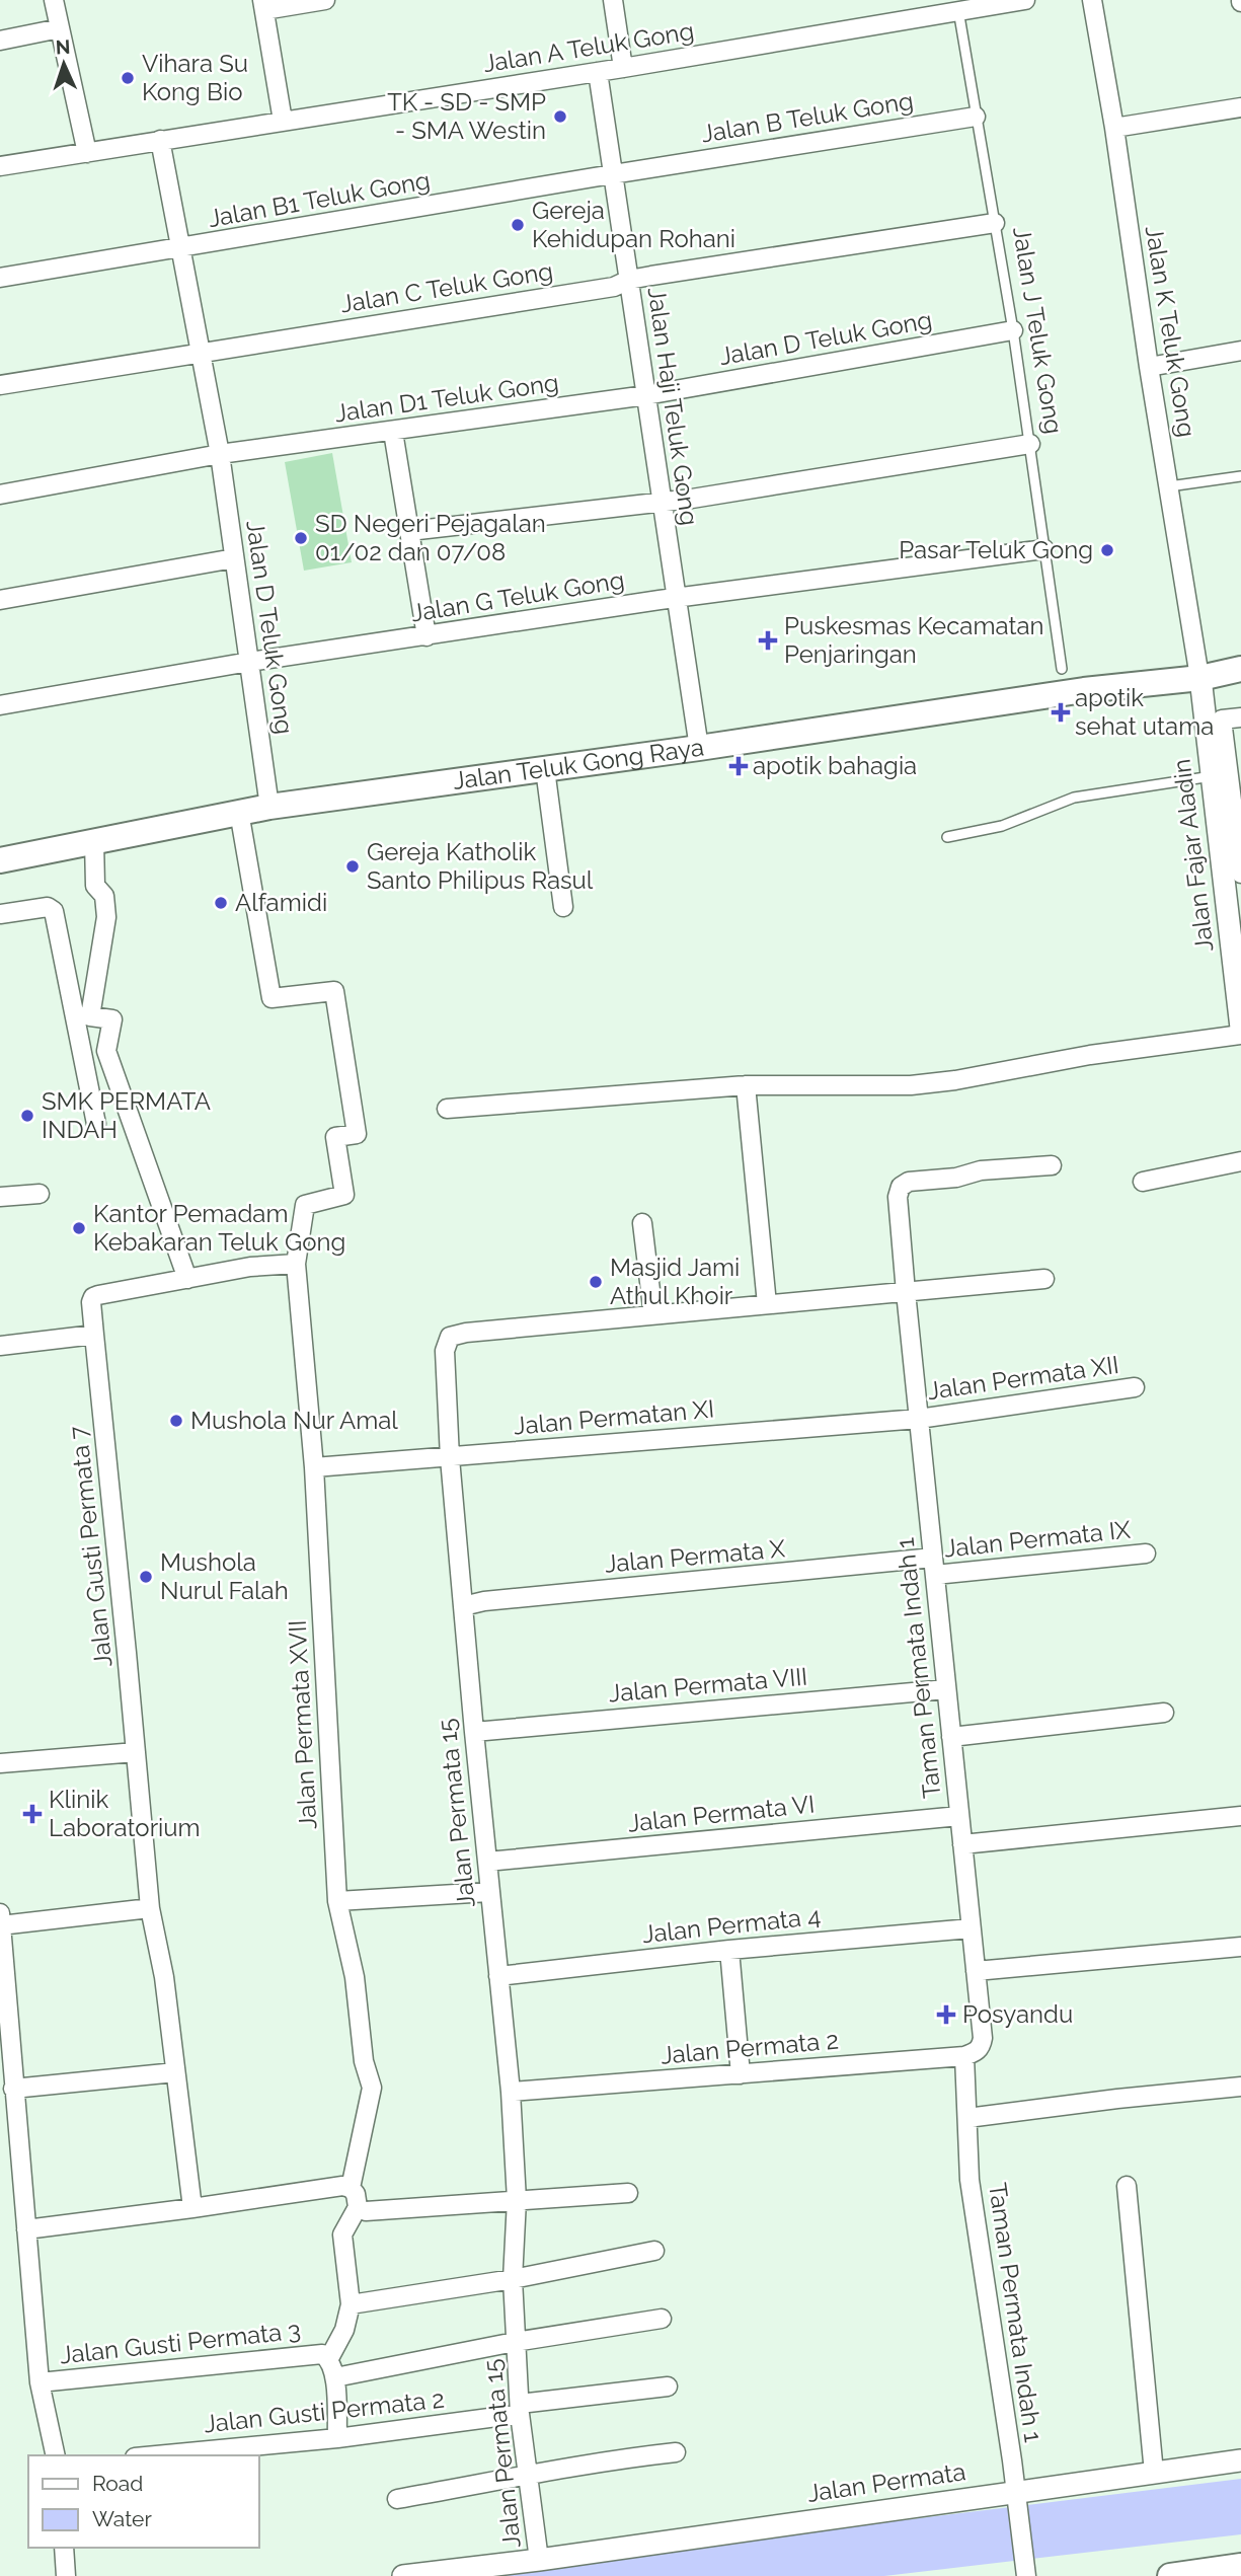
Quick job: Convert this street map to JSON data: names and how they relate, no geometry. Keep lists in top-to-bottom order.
{
  "streets": {
    "main road": ["Jalan Teluk Gong Raya"],
    "street": [
      "Jalan A Teluk Gong",
      "Jalan B Teluk Gong",
      "Jalan B1 Teluk Gong",
      "Jalan C Teluk Gong",
      "Jalan K Teluk Gong",
      "Jalan D Teluk Gong",
      "Jalan D1 Teluk Gong",
      "Jalan Haji Teluk Gong",
      "Jalan G Teluk Gong",
      "Jalan Fajar Aladin",
      "Jalan Permata XII",
      "Jalan Permatan XI",
      "Jalan Permata IX",
      "Jalan Gusti Permata 7",
      "Jalan Permata X",
      "Taman Permata Indah 1",
      "Jalan Permata VIII",
      "Jalan Permata XVII",
      "Jalan Permata 15",
      "Jalan Permata VI",
      "Jalan Permata 4",
      "Jalan Permata 2",
      "Jalan Gusti Permata 3",
      "Jalan Gusti Permata 2",
      "Jalan Permata"
    ],
    "lane": ["Jalan J Teluk Gong"]
  },
  "crossings": [
    ["Jalan A Teluk Gong", "Jalan J Teluk Gong"],
    ["Jalan A Teluk Gong", "Jalan D Teluk Gong"],
    ["Jalan A Teluk Gong", "Jalan Haji Teluk Gong"],
    ["Jalan B Teluk Gong", "Jalan B1 Teluk Gong"],
    ["Jalan B Teluk Gong", "Jalan J Teluk Gong"],
    ["Jalan B1 Teluk Gong", "Jalan D Teluk Gong"],
    ["Jalan B1 Teluk Gong", "Jalan Haji Teluk Gong"],
    ["Jalan C Teluk Gong", "Jalan J Teluk Gong"],
    ["Jalan C Teluk Gong", "Jalan D Teluk Gong"],
    ["Jalan C Teluk Gong", "Jalan Haji Teluk Gong"],
    ["Jalan J Teluk Gong", "Jalan D Teluk Gong"],
    ["Jalan J Teluk Gong", "Jalan G Teluk Gong"],
    ["Jalan K Teluk Gong", "Jalan Teluk Gong Raya"],
    ["Jalan K Teluk Gong", "Jalan Fajar Aladin"],
    ["Jalan D Teluk Gong", "Jalan D1 Teluk Gong"],
    ["Jalan D Teluk Gong", "Jalan Haji Teluk Gong"],
    ["Jalan D Teluk Gong", "Jalan G Teluk Gong"],
    ["Jalan D Teluk Gong", "Jalan Teluk Gong Raya"],
    ["Jalan D1 Teluk Gong", "Jalan Haji Teluk Gong"],
    ["Jalan Haji Teluk Gong", "Jalan G Teluk Gong"],
    ["Jalan Haji Teluk Gong", "Jalan Teluk Gong Raya"],
    ["Jalan Teluk Gong Raya", "Jalan Fajar Aladin"],
    ["Jalan Teluk Gong Raya", "Jalan Permata XVII"],
    ["Jalan Permata XII", "Jalan Permatan XI"],
    ["Jalan Permata XII", "Taman Permata Indah 1"],
    ["Jalan Permatan XI", "Taman Permata Indah 1"],
    ["Jalan Permatan XI", "Jalan Permata XVII"],
    ["Jalan Permatan XI", "Jalan Permata 15"],
    ["Jalan Permata IX", "Jalan Permata X"],
    ["Jalan Permata IX", "Taman Permata Indah 1"],
    ["Jalan Permata X", "Taman Permata Indah 1"],
    ["Jalan Permata X", "Jalan Permata 15"],
    ["Taman Permata Indah 1", "Jalan Permata VIII"],
    ["Taman Permata Indah 1", "Jalan Permata VI"],
    ["Taman Permata Indah 1", "Jalan Permata 4"],
    ["Taman Permata Indah 1", "Jalan Permata 2"],
    ["Taman Permata Indah 1", "Jalan Permata"],
    ["Jalan Permata VIII", "Jalan Permata 15"],
    ["Jalan Permata 15", "Jalan Permata VI"],
    ["Jalan Permata 15", "Jalan Permata 4"],
    ["Jalan Permata 15", "Jalan Permata 2"],
    ["Jalan Permata 15", "Jalan Gusti Permata 3"],
    ["Jalan Permata 15", "Jalan Gusti Permata 2"],
    ["Jalan Permata 15", "Jalan Permata"],
    ["Jalan Gusti Permata 3", "Jalan Gusti Permata 2"]
  ],
  "places": {
    "other": [
      "Vihara Su Kong Bio",
      "TK - SD - SMP - SMA Westin",
      "Gereja Kehidupan Rohani",
      "SD Negeri Pejagalan 01/02 dan 07/08",
      "Pasar Teluk Gong",
      "Gereja Katholik Santo Philipus Rasul",
      "Alfamidi",
      "SMK PERMATA INDAH",
      "Kantor Pemadam Kebakaran Teluk Gong",
      "Masjid Jami Athul Khoir",
      "Mushola Nur Amal",
      "Mushola Nurul Falah"
    ],
    "health": [
      "Puskesmas Kecamatan Penjaringan",
      "apotik sehat utama",
      "apotik bahagia",
      "Klinik Laboratorium",
      "Posyandu"
    ]
  },
  "legend": ["Road", "Water"],
  "north": "top"
}
